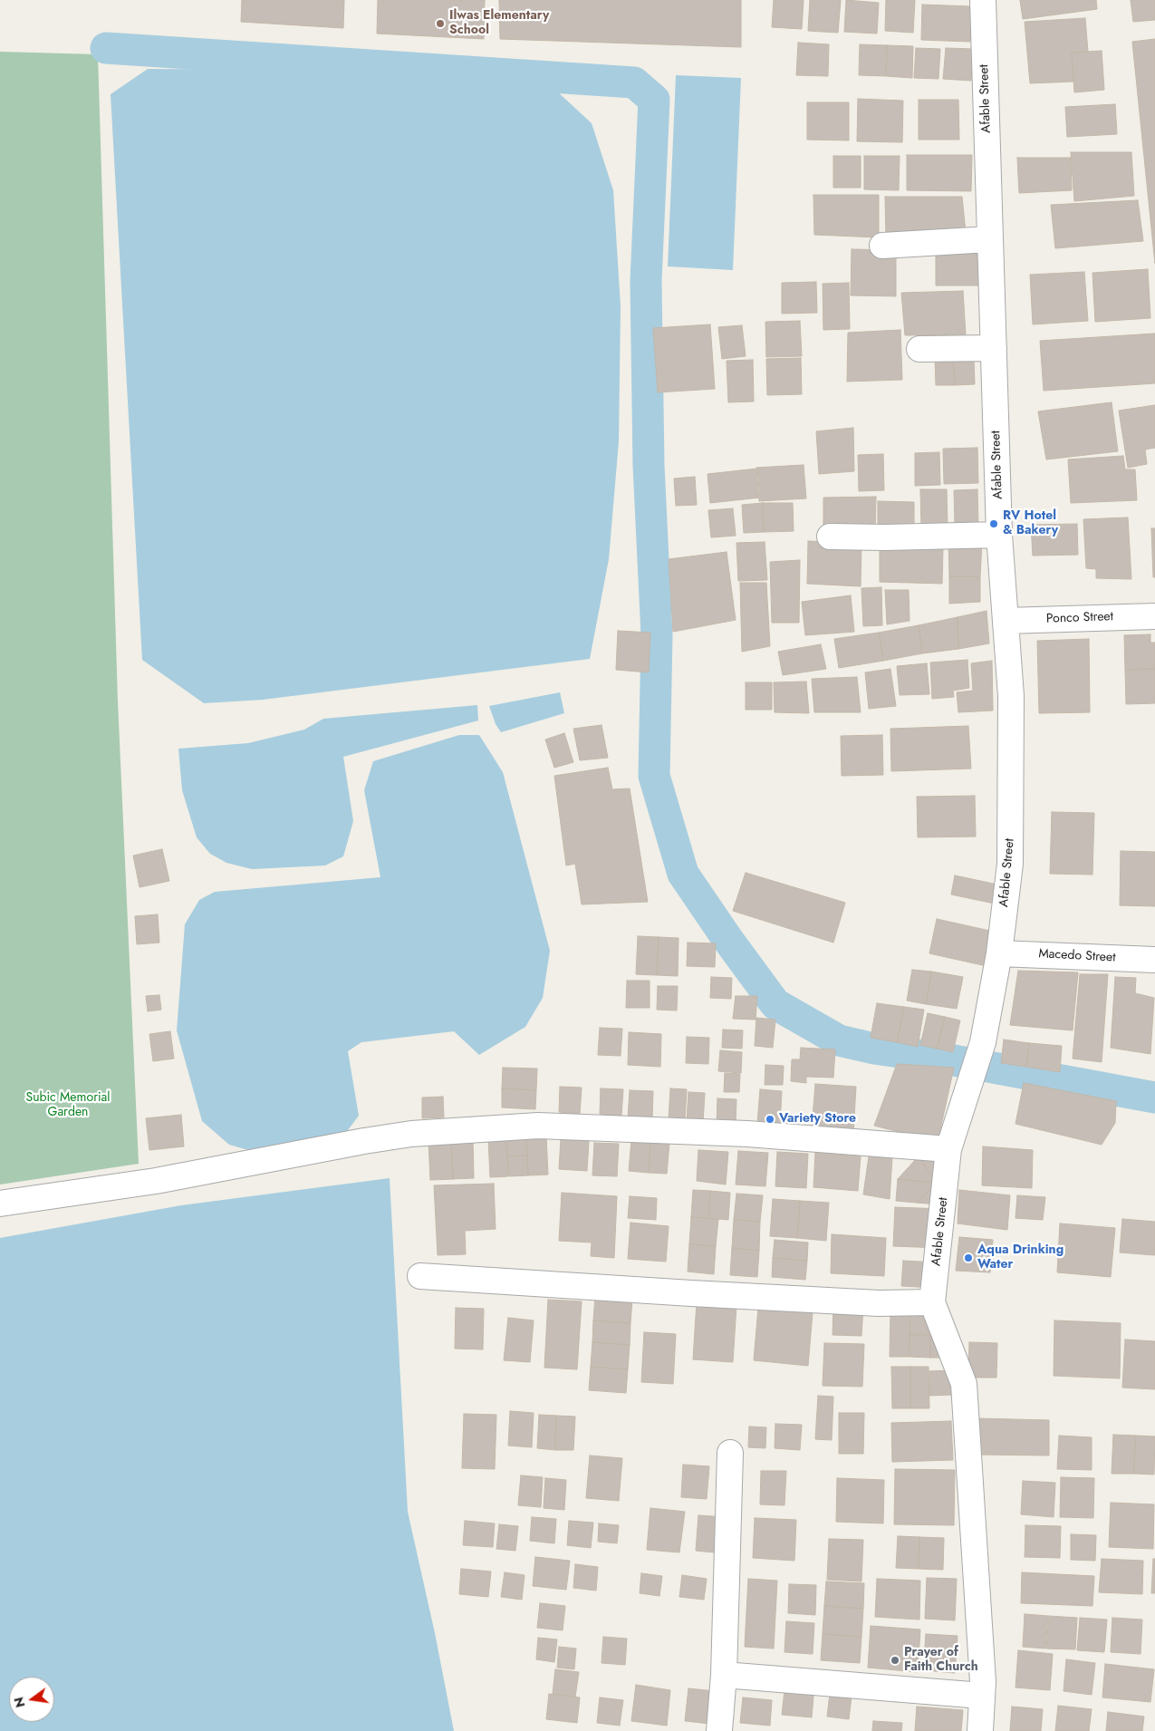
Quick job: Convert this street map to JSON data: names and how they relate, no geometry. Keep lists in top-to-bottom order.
{
  "streets": {
    "street": ["Afable Street", "Ponco Street", "Macedo Street"]
  },
  "crossings": [
    ["Afable Street", "Ponco Street"],
    ["Afable Street", "Macedo Street"]
  ],
  "parks": ["Subic Memorial Garden"],
  "places": [
    "Ilwas Elementary School",
    "RV Hotel & Bakery",
    "Variety Store",
    "Aqua Drinking Water",
    "Prayer of Faith Church"
  ],
  "north": "left"
}
